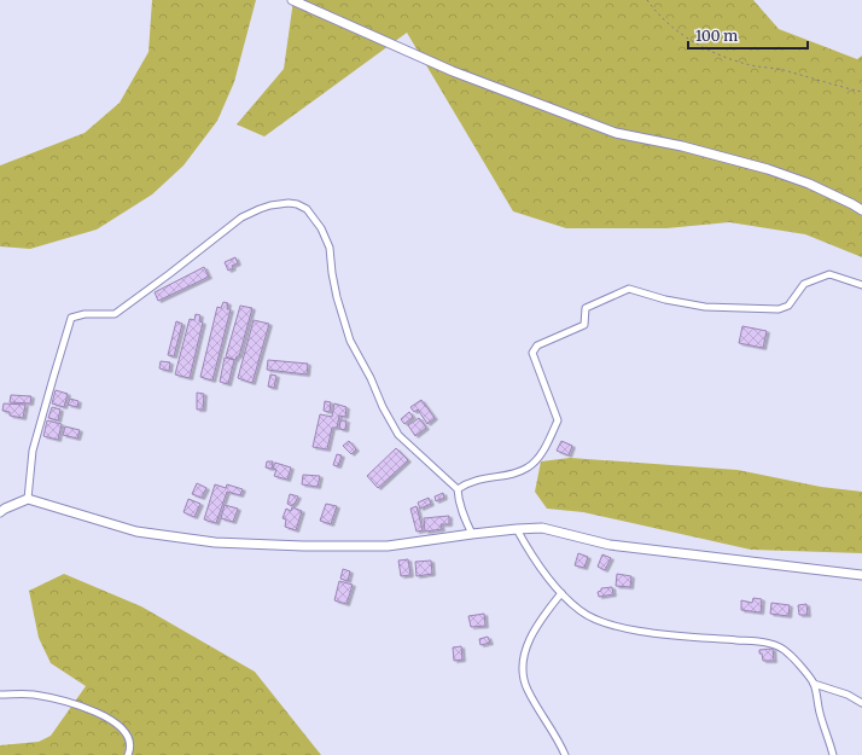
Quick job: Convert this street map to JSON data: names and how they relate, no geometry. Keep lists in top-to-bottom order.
{
  "scale_bar": "100 m"
}
